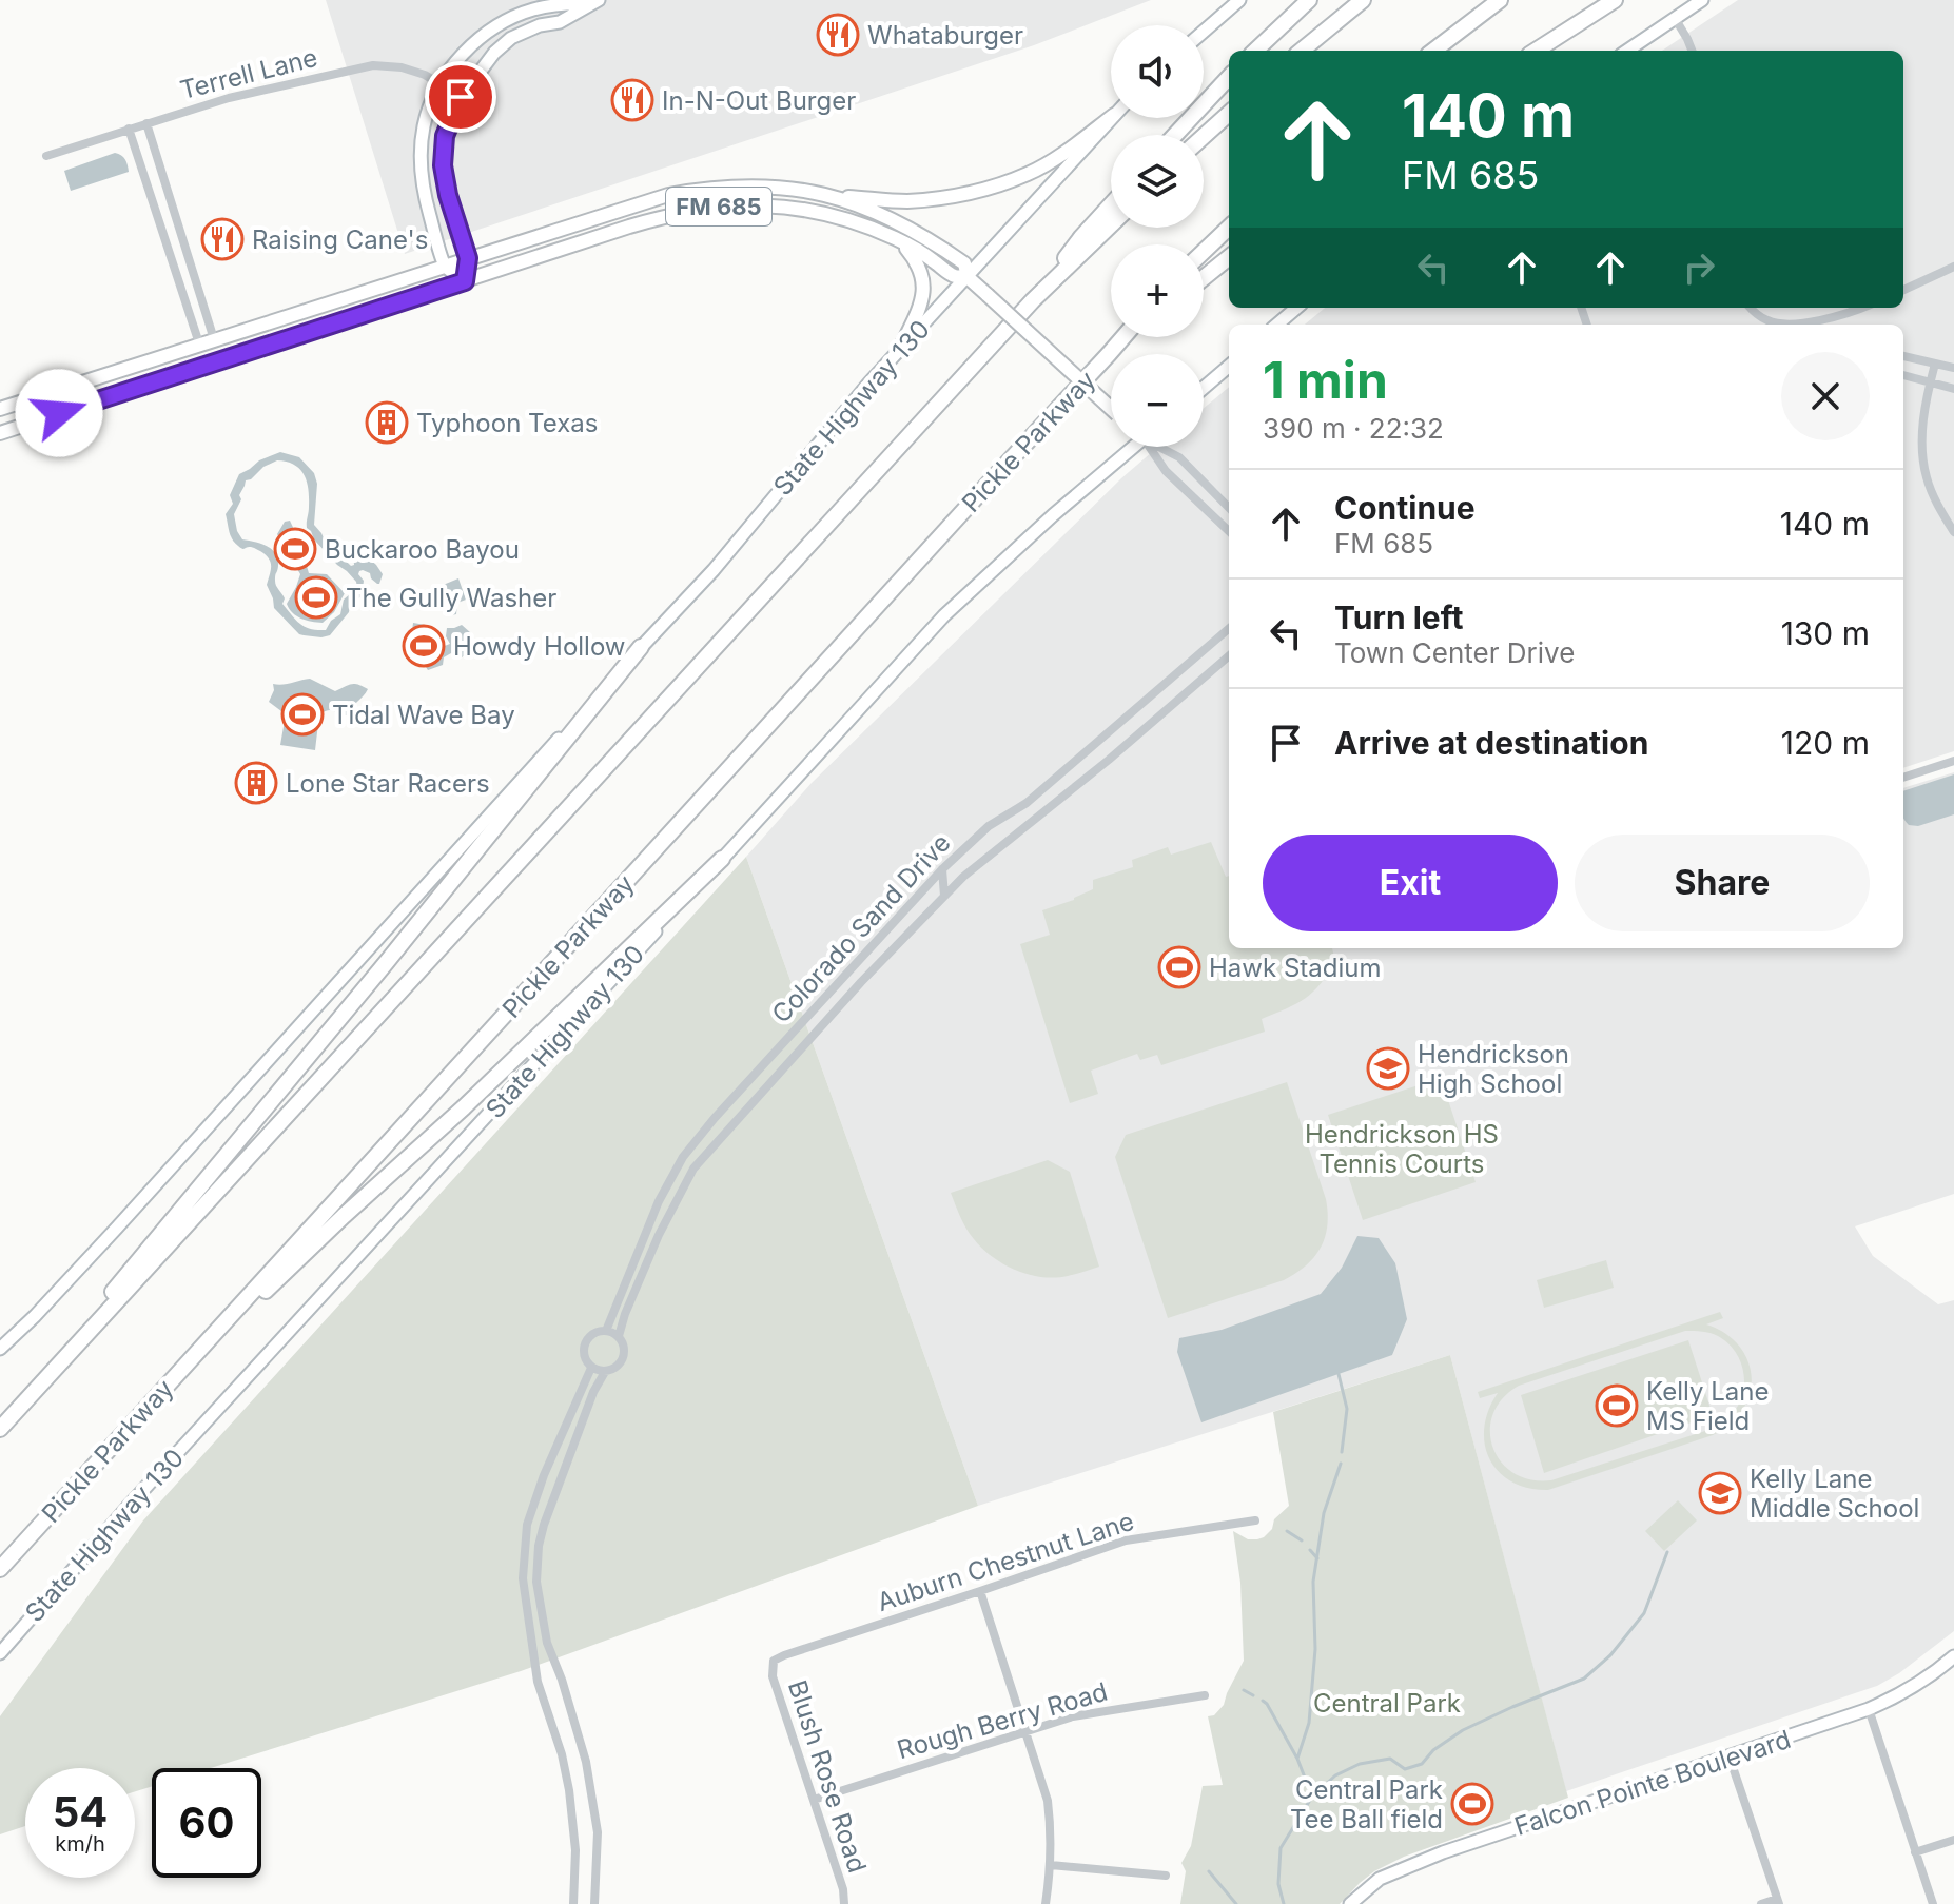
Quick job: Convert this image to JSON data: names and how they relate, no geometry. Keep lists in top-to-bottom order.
{
  "streets": {
    "highway": ["Pickle Parkway"],
    "main road": ["FM 685", "State Highway 130", "Falcon Pointe Boulevard"],
    "street": [
      "Terrell Lane",
      "Colorado Sand Drive",
      "Auburn Chestnut Lane",
      "Rough Berry Road",
      "Blush Rose Road"
    ]
  },
  "crossings": [
    ["FM 685", "State Highway 130"],
    ["Auburn Chestnut Lane", "Blush Rose Road"],
    ["Rough Berry Road", "Blush Rose Road"]
  ],
  "parks": ["Hendrickson HS Tennis Courts", "Central Park"],
  "places": {
    "restaurant": ["Whataburger", "In-N-Out Burger", "Raising Cane's"],
    "building": ["Typhoon Texas", "Lone Star Racers"],
    "sports": [
      "Buckaroo Bayou",
      "The Gully Washer",
      "Howdy Hollow",
      "Tidal Wave Bay",
      "Hawk Stadium",
      "Kelly Lane MS Field",
      "Central Park Tee Ball field"
    ],
    "school or university": ["Hendrickson High School", "Kelly Lane Middle School"]
  },
  "page": {
    "map_buttons": ["+", "−"],
    "turn": ["140 m", "FM 685"],
    "heading": ["1 min", "390 m · 22:32"],
    "list": [
      {
        "name": "Continue",
        "note": "FM 685",
        "value": "140 m"
      },
      {
        "name": "Turn left",
        "note": "Town Center Drive",
        "value": "130 m"
      },
      {
        "name": "Arrive at destination",
        "value": "120 m"
      }
    ],
    "buttons": ["Exit", "Share"],
    "speed": "54 km/h",
    "limit": "60"
  }
}
